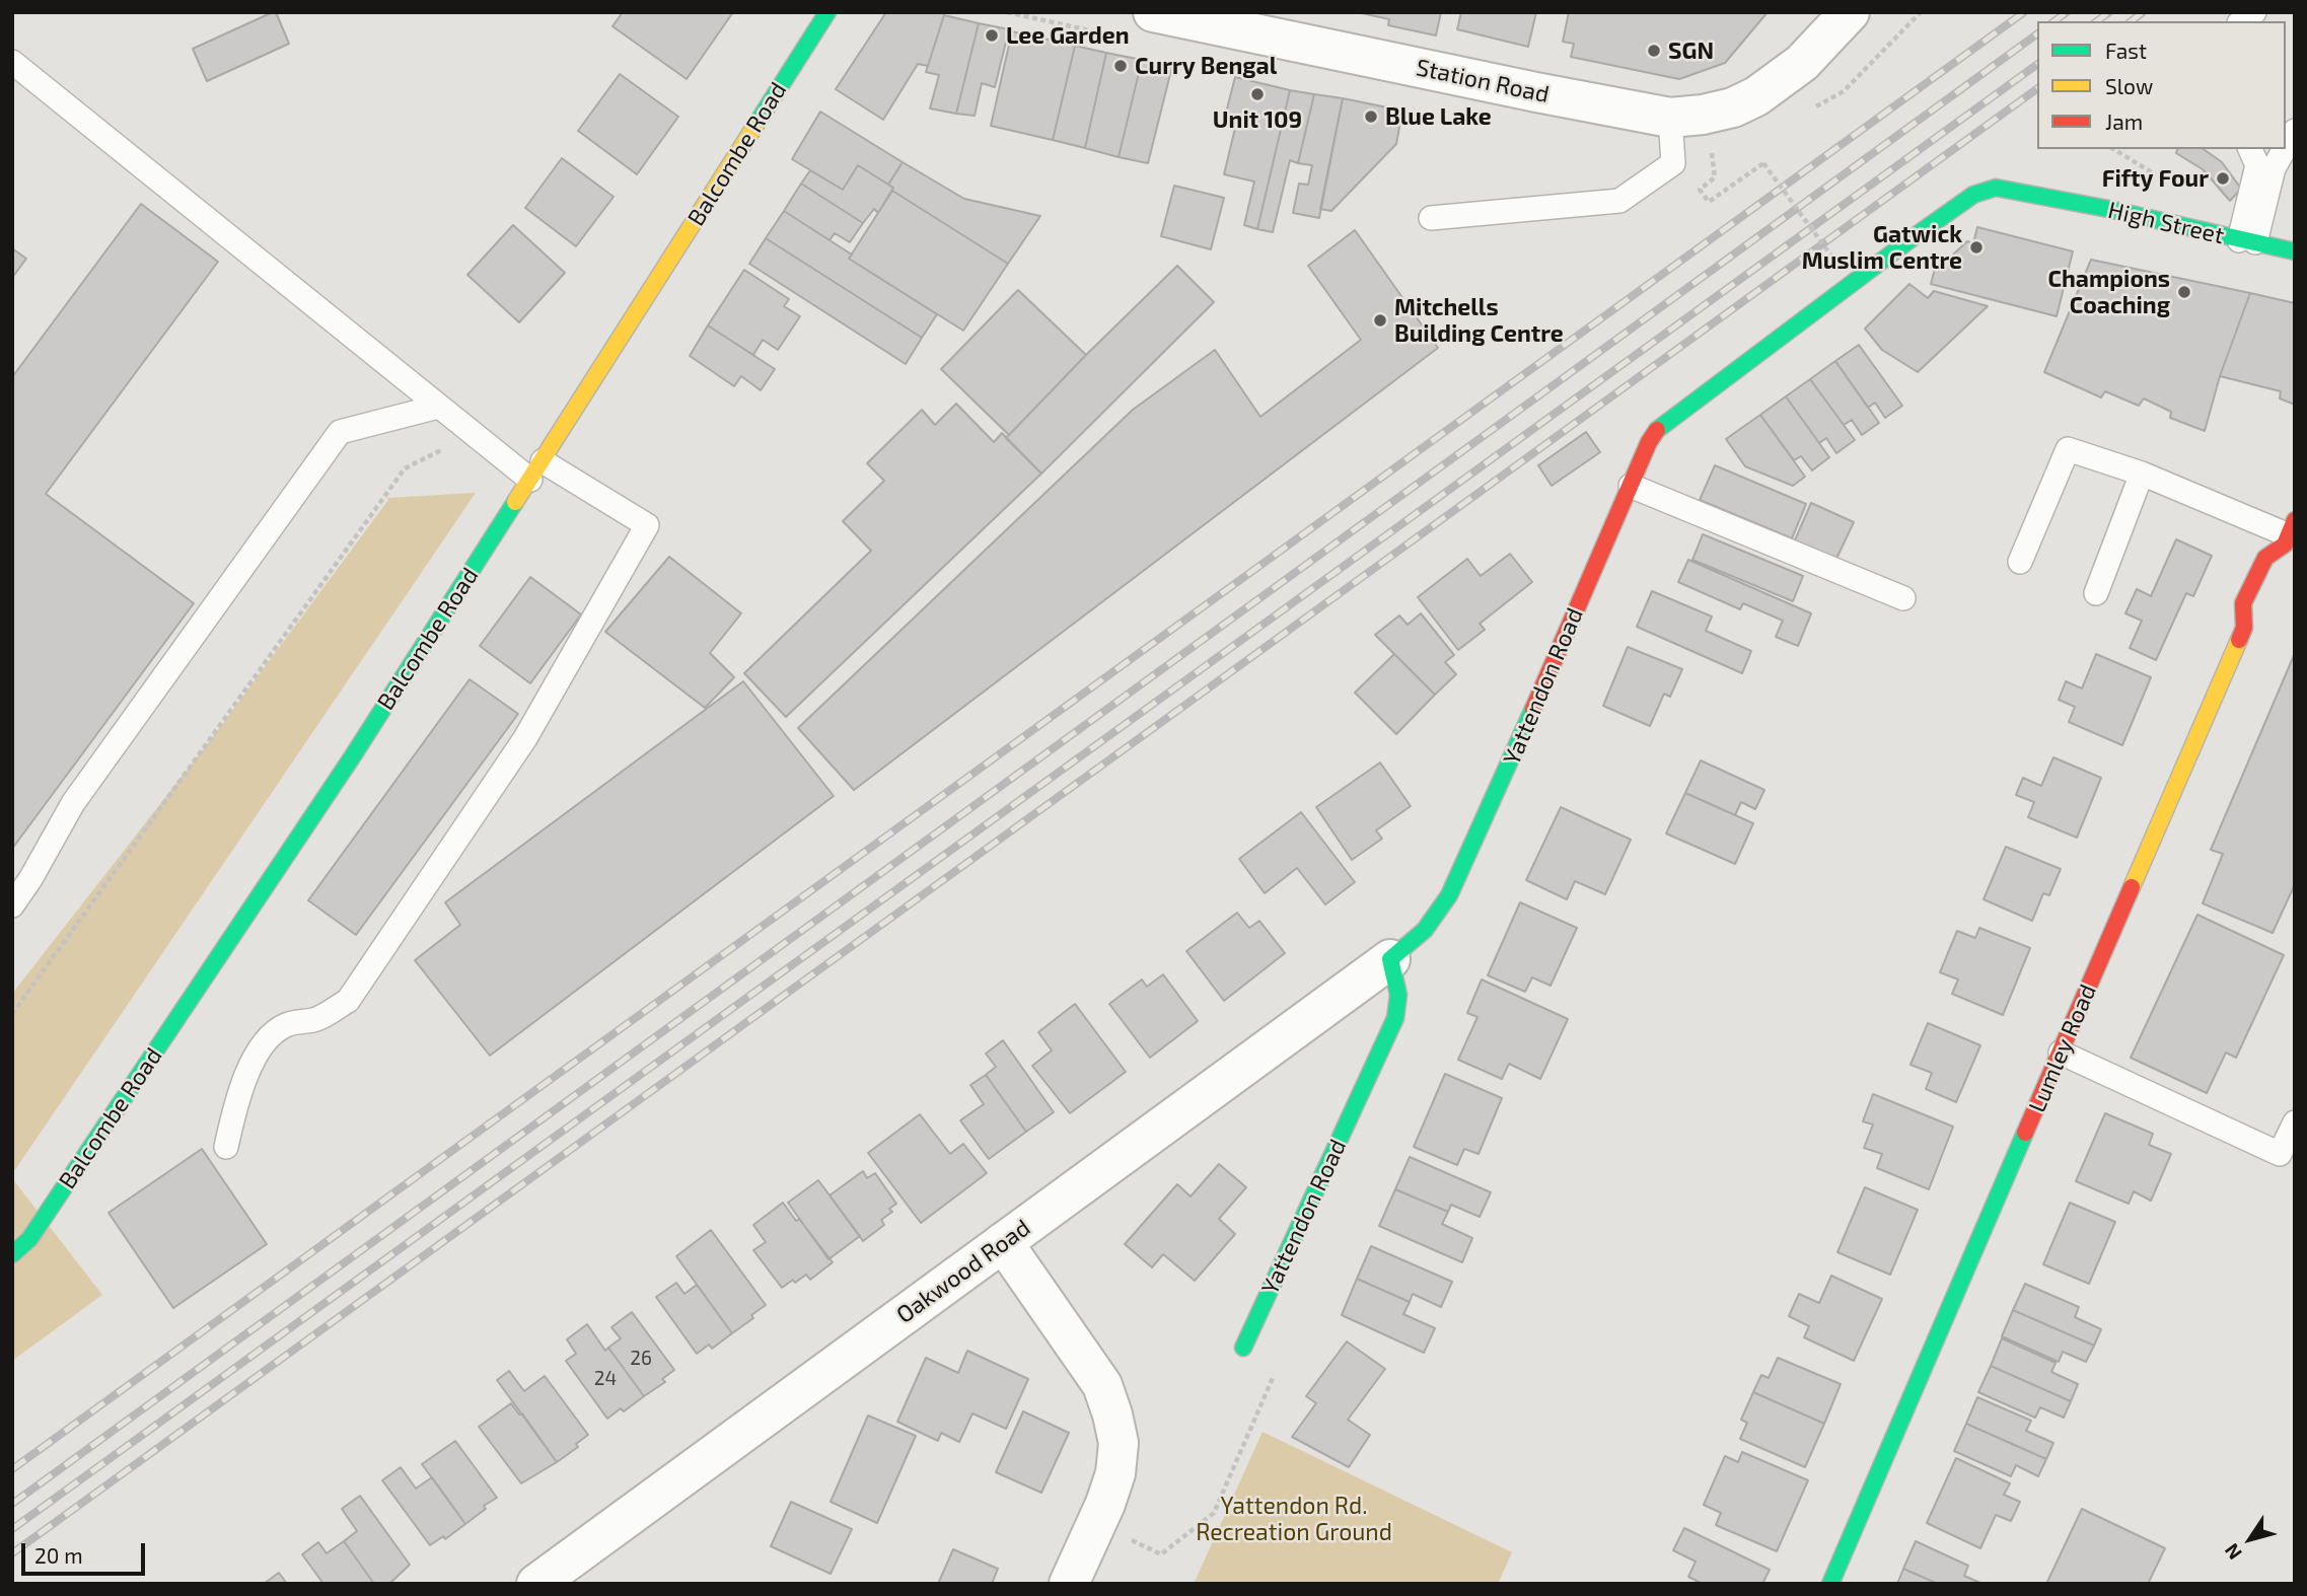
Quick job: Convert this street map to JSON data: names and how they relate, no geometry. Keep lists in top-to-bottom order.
{
  "streets": {
    "street": [
      "Station Road",
      "Balcombe Road",
      "High Street",
      "Yattendon Road",
      "Lumley Road",
      "Oakwood Road"
    ]
  },
  "crossings": [
    ["High Street", "Yattendon Road"],
    ["Yattendon Road", "Oakwood Road"]
  ],
  "parks": ["Yattendon Rd. Recreation Ground"],
  "places": [
    "Lee Garden",
    "SGN",
    "Curry Bengal",
    "Unit 109",
    "Blue Lake",
    "Fifty Four",
    "Gatwick Muslim Centre",
    "Champions Coaching",
    "Mitchells Building Centre"
  ],
  "house_numbers": ["26", "24"],
  "legend": ["Fast", "Slow", "Jam"],
  "scale_bar": "20 m",
  "north": "bottom left"
}
